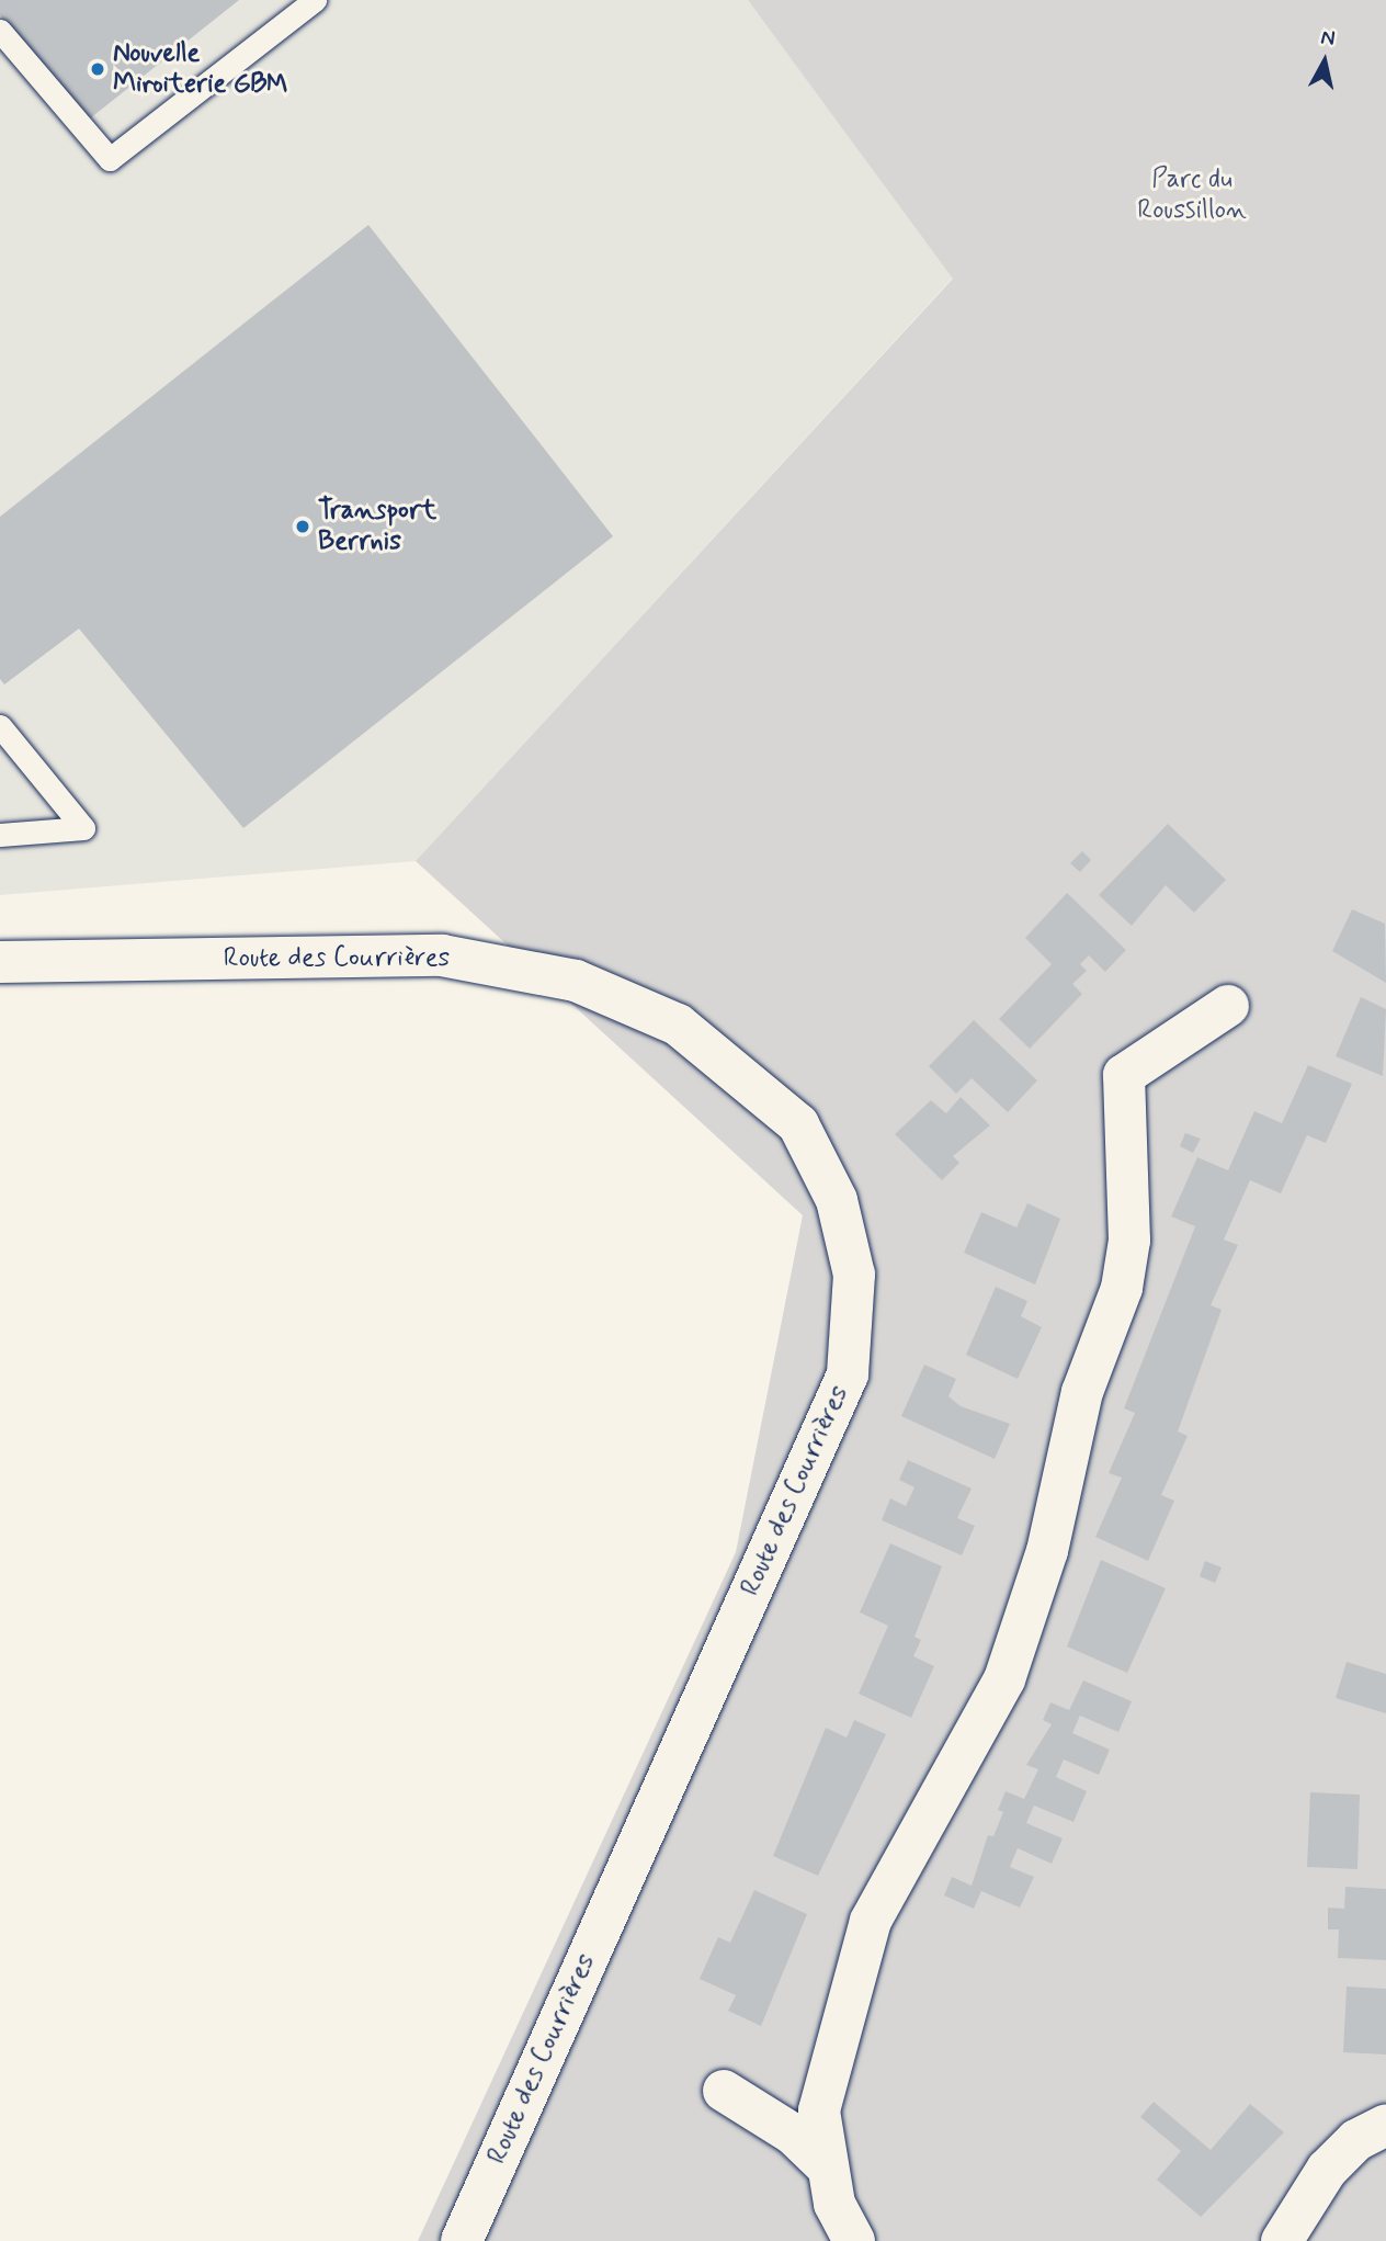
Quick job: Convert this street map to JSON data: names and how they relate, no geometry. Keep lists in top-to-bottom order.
{
  "streets": {
    "main road": ["Route des Courrières"]
  },
  "parks": ["Parc du Roussillon"],
  "places": ["Nouvelle Miroiterie GBM", "Transport Berrnis"],
  "north": "top"
}
